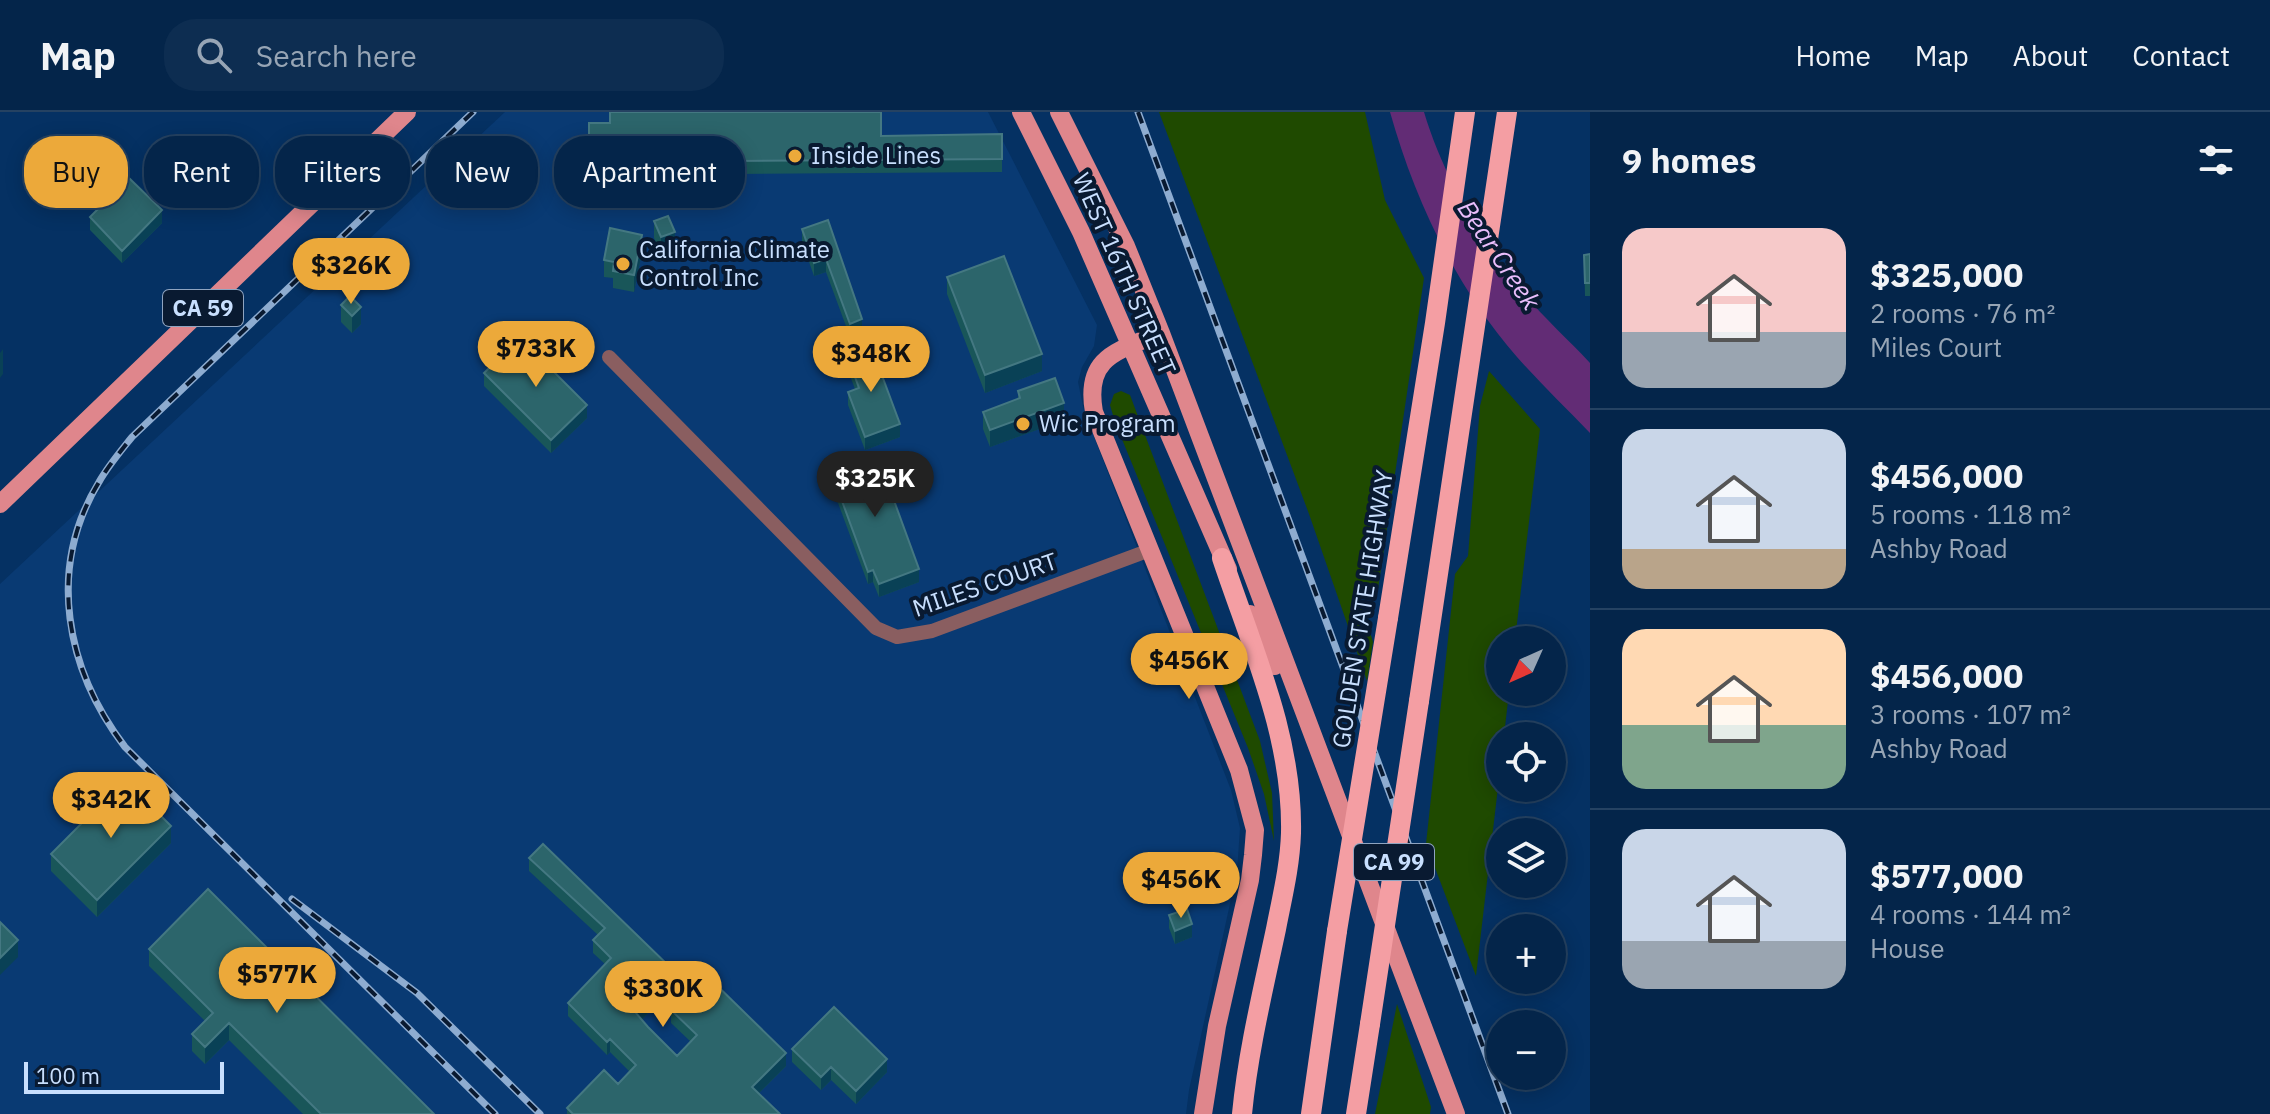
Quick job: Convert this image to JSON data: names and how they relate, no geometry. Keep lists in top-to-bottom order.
{
  "streets": {
    "highway": ["GOLDEN STATE HIGHWAY", "CA 99"],
    "main road": ["WEST 16TH STREET", "CA 59"],
    "street": ["MILES COURT"]
  },
  "water": ["Bear Creek"],
  "places": ["Inside Lines", "California Climate Control Inc", "Wic Program"],
  "scale_bar": "100 m",
  "north": "bottom left",
  "page": {
    "header": "Map",
    "search": "Search here",
    "nav": [
      "Home",
      "Map",
      "About",
      "Contact"
    ],
    "heading": "9 homes",
    "chip": [
      "Buy",
      "Rent",
      "Filters",
      "New",
      "Apartment"
    ],
    "list": [
      {
        "name": "$325,000",
        "note": "2 rooms · 76 m² · Miles Court"
      },
      {
        "name": "$456,000",
        "note": "5 rooms · 118 m² · Ashby Road"
      },
      {
        "name": "$456,000",
        "note": "3 rooms · 107 m² · Ashby Road"
      },
      {
        "name": "$577,000",
        "note": "4 rooms · 144 m² · House"
      }
    ],
    "price": [
      "$326K",
      "$733K",
      "$348K",
      "$325K",
      "$456K",
      "$342K",
      "$456K",
      "$577K",
      "$330K"
    ],
    "map_buttons": ["+", "−"],
    "scale": "100 m"
  }
}
